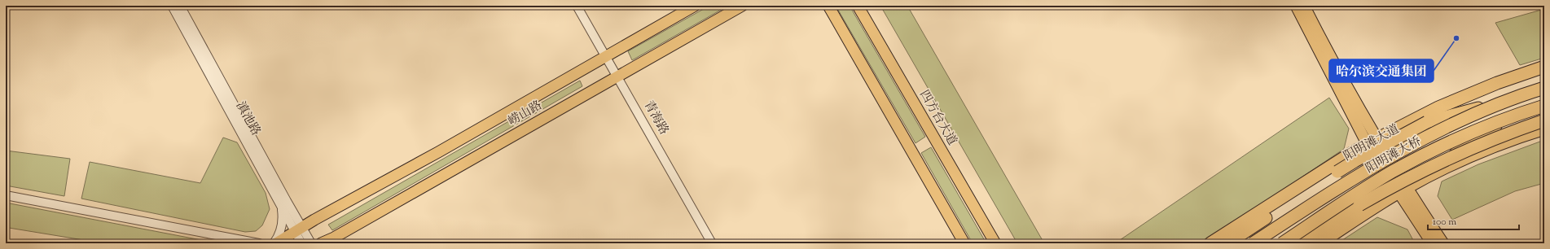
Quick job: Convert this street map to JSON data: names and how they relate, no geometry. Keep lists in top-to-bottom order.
{
  "streets": {
    "highway": ["阳明滩大道", "阳明滩大桥"],
    "main road": ["崂山路", "四方台大道"],
    "street": ["青海路", "滇池路"]
  },
  "crossings": [
    ["崂山路", "青海路"],
    ["崂山路", "滇池路"]
  ],
  "places": ["哈尔滨交通集团"],
  "scale_bar": "100 m"
}
